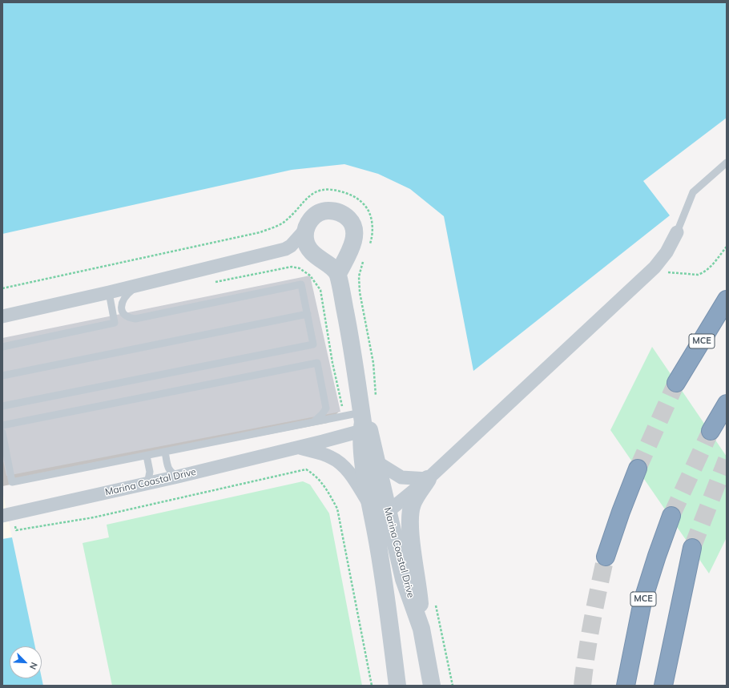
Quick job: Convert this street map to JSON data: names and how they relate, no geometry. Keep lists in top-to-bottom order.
{
  "streets": {
    "highway": ["MCE"],
    "street": ["Marina Coastal Drive"]
  },
  "north": "bottom right"
}
